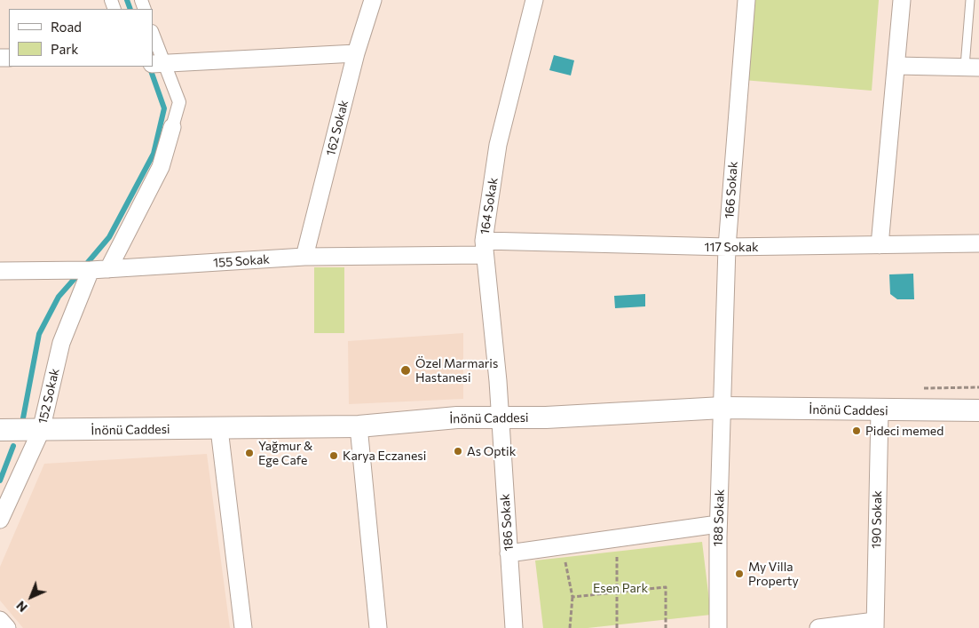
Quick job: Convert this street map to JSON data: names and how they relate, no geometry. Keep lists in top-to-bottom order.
{
  "streets": {
    "street": [
      "162 Sokak",
      "166 Sokak",
      "164 Sokak",
      "117 Sokak",
      "155 Sokak",
      "152 Sokak",
      "İnönü Caddesi",
      "188 Sokak",
      "190 Sokak",
      "186 Sokak"
    ]
  },
  "crossings": [
    ["162 Sokak", "155 Sokak"],
    ["166 Sokak", "117 Sokak"],
    ["166 Sokak", "İnönü Caddesi"],
    ["166 Sokak", "188 Sokak"],
    ["164 Sokak", "117 Sokak"],
    ["164 Sokak", "155 Sokak"],
    ["164 Sokak", "İnönü Caddesi"],
    ["164 Sokak", "186 Sokak"],
    ["117 Sokak", "155 Sokak"],
    ["155 Sokak", "152 Sokak"],
    ["152 Sokak", "İnönü Caddesi"],
    ["İnönü Caddesi", "188 Sokak"],
    ["İnönü Caddesi", "190 Sokak"],
    ["İnönü Caddesi", "186 Sokak"]
  ],
  "parks": ["Esen Park"],
  "places": [
    "Özel Marmaris Hastanesi",
    "Pideci memed",
    "As Optik",
    "Yağmur & Ege Cafe",
    "Karya Eczanesi",
    "My Villa Property"
  ],
  "legend": ["Road", "Park"],
  "north": "bottom left"
}
